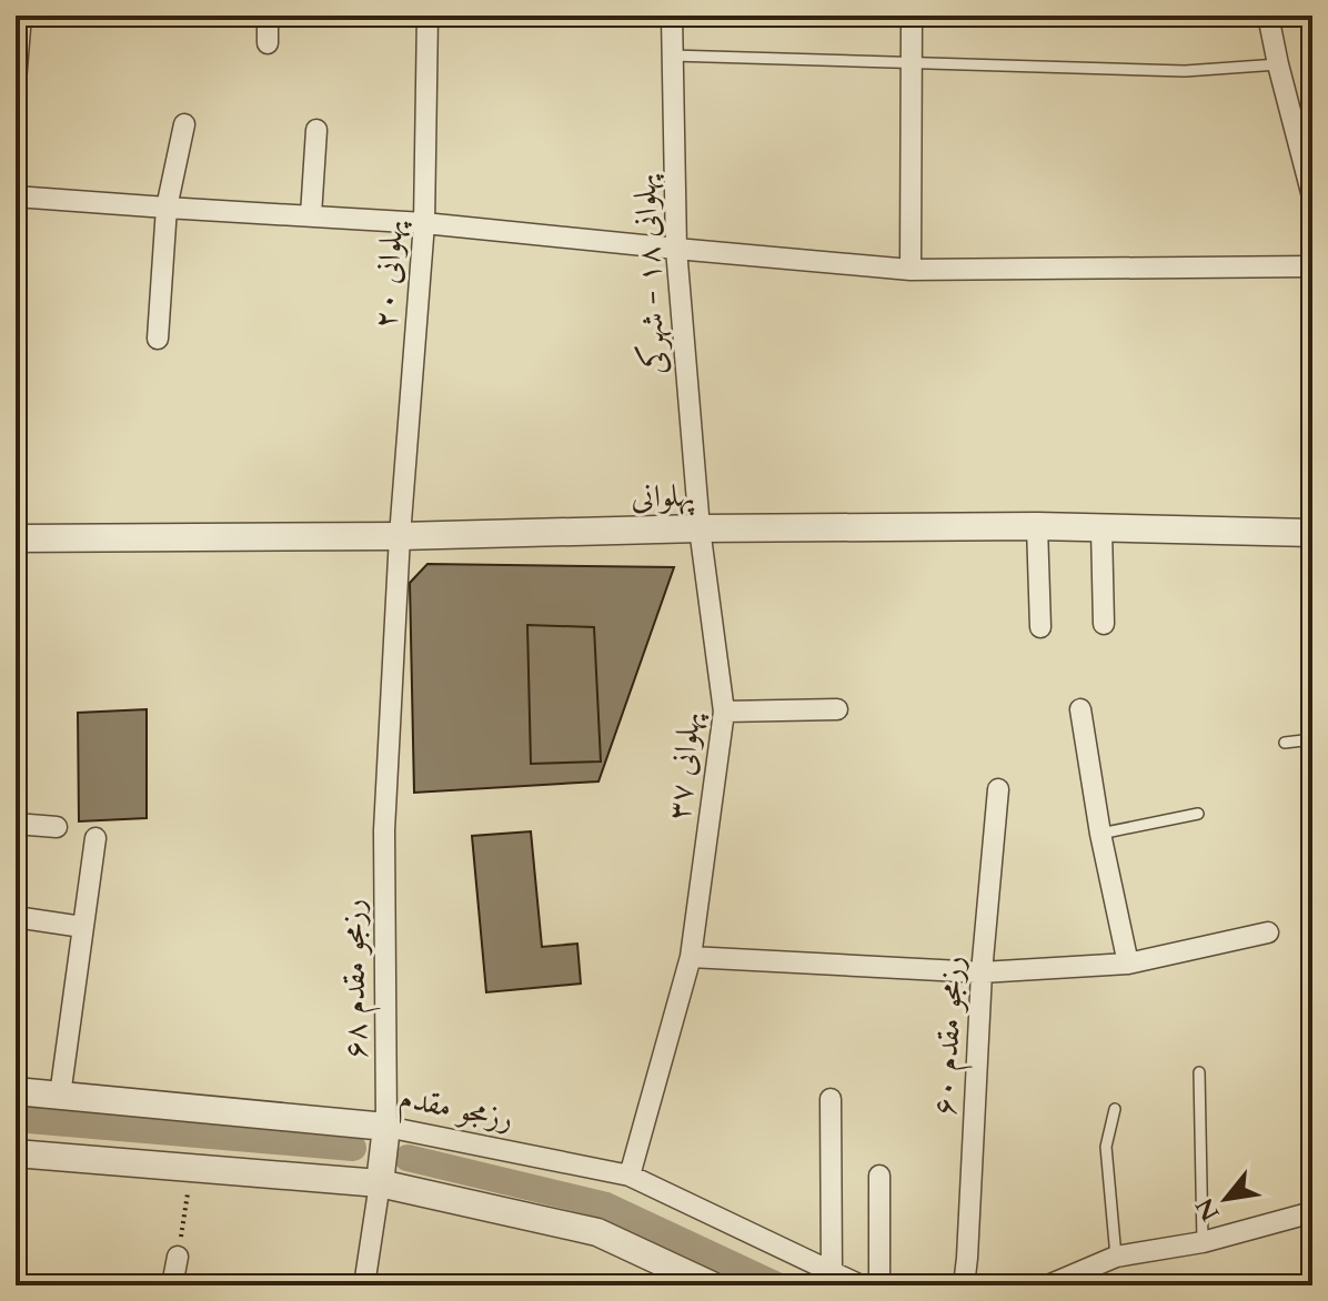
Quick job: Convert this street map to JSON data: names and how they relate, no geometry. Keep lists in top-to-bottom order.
{
  "streets": {
    "street": [
      "پهلوانی ۲۰",
      "پهلوانی ۱۸ - شهرکی",
      "پهلوانی",
      "پهلوانی ۳۷",
      "رزمجو مقدم ۶۸",
      "رزمجو مقدم ۶۰",
      "رزمجو مقدم"
    ]
  },
  "crossings": [
    ["پهلوانی ۲۰", "پهلوانی"],
    ["پهلوانی ۲۰", "رزمجو مقدم ۶۸"],
    ["پهلوانی ۱۸ - شهرکی", "پهلوانی"],
    ["پهلوانی ۱۸ - شهرکی", "پهلوانی ۳۷"],
    ["پهلوانی", "پهلوانی ۳۷"],
    ["پهلوانی ۳۷", "رزمجو مقدم"],
    ["رزمجو مقدم ۶۸", "رزمجو مقدم"]
  ],
  "north": "bottom left"
}
